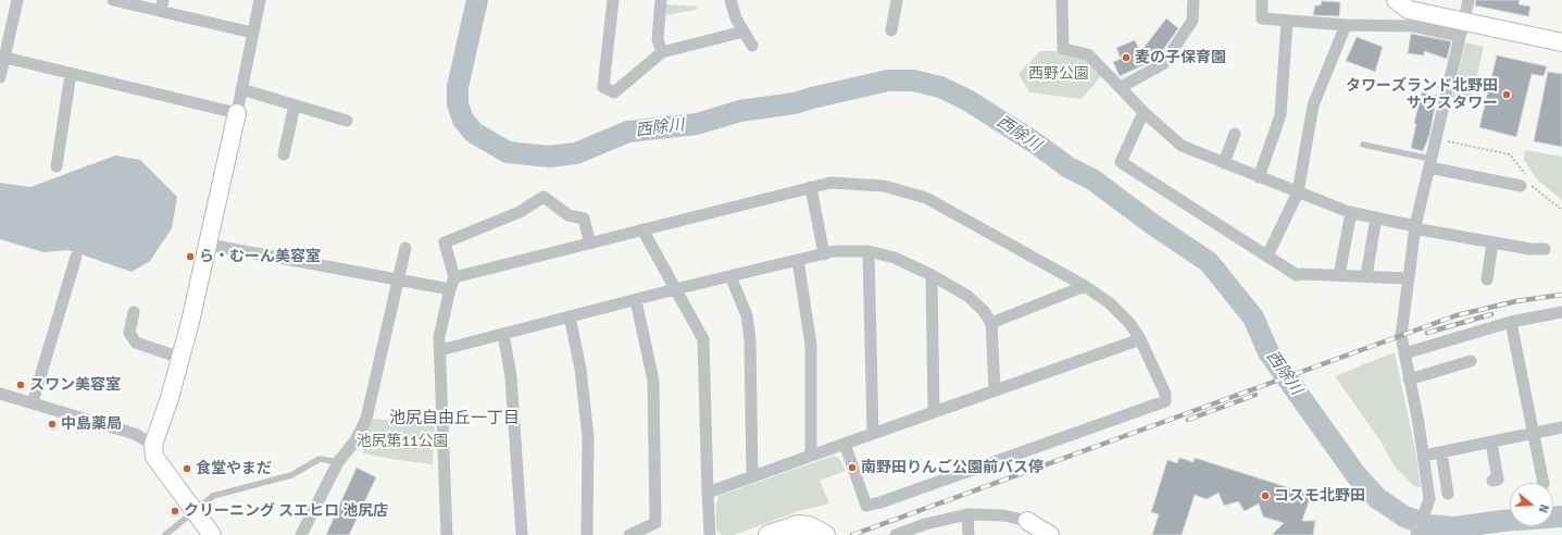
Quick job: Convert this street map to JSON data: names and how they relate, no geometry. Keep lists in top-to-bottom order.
{
  "districts": ["池尻自由丘一丁目"],
  "water": ["西除川"],
  "parks": ["西野公園", "池尻第11公園"],
  "places": [
    "麦の子保育園",
    "タワーズランド北野田 サウスタワー",
    "ら・むーん美容室",
    "スワン美容室",
    "中島薬局",
    "南野田りんご公園前バス停",
    "食堂やまだ",
    "コスモ北野田",
    "クリーニング スエヒロ 池尻店"
  ],
  "north": "right"
}
